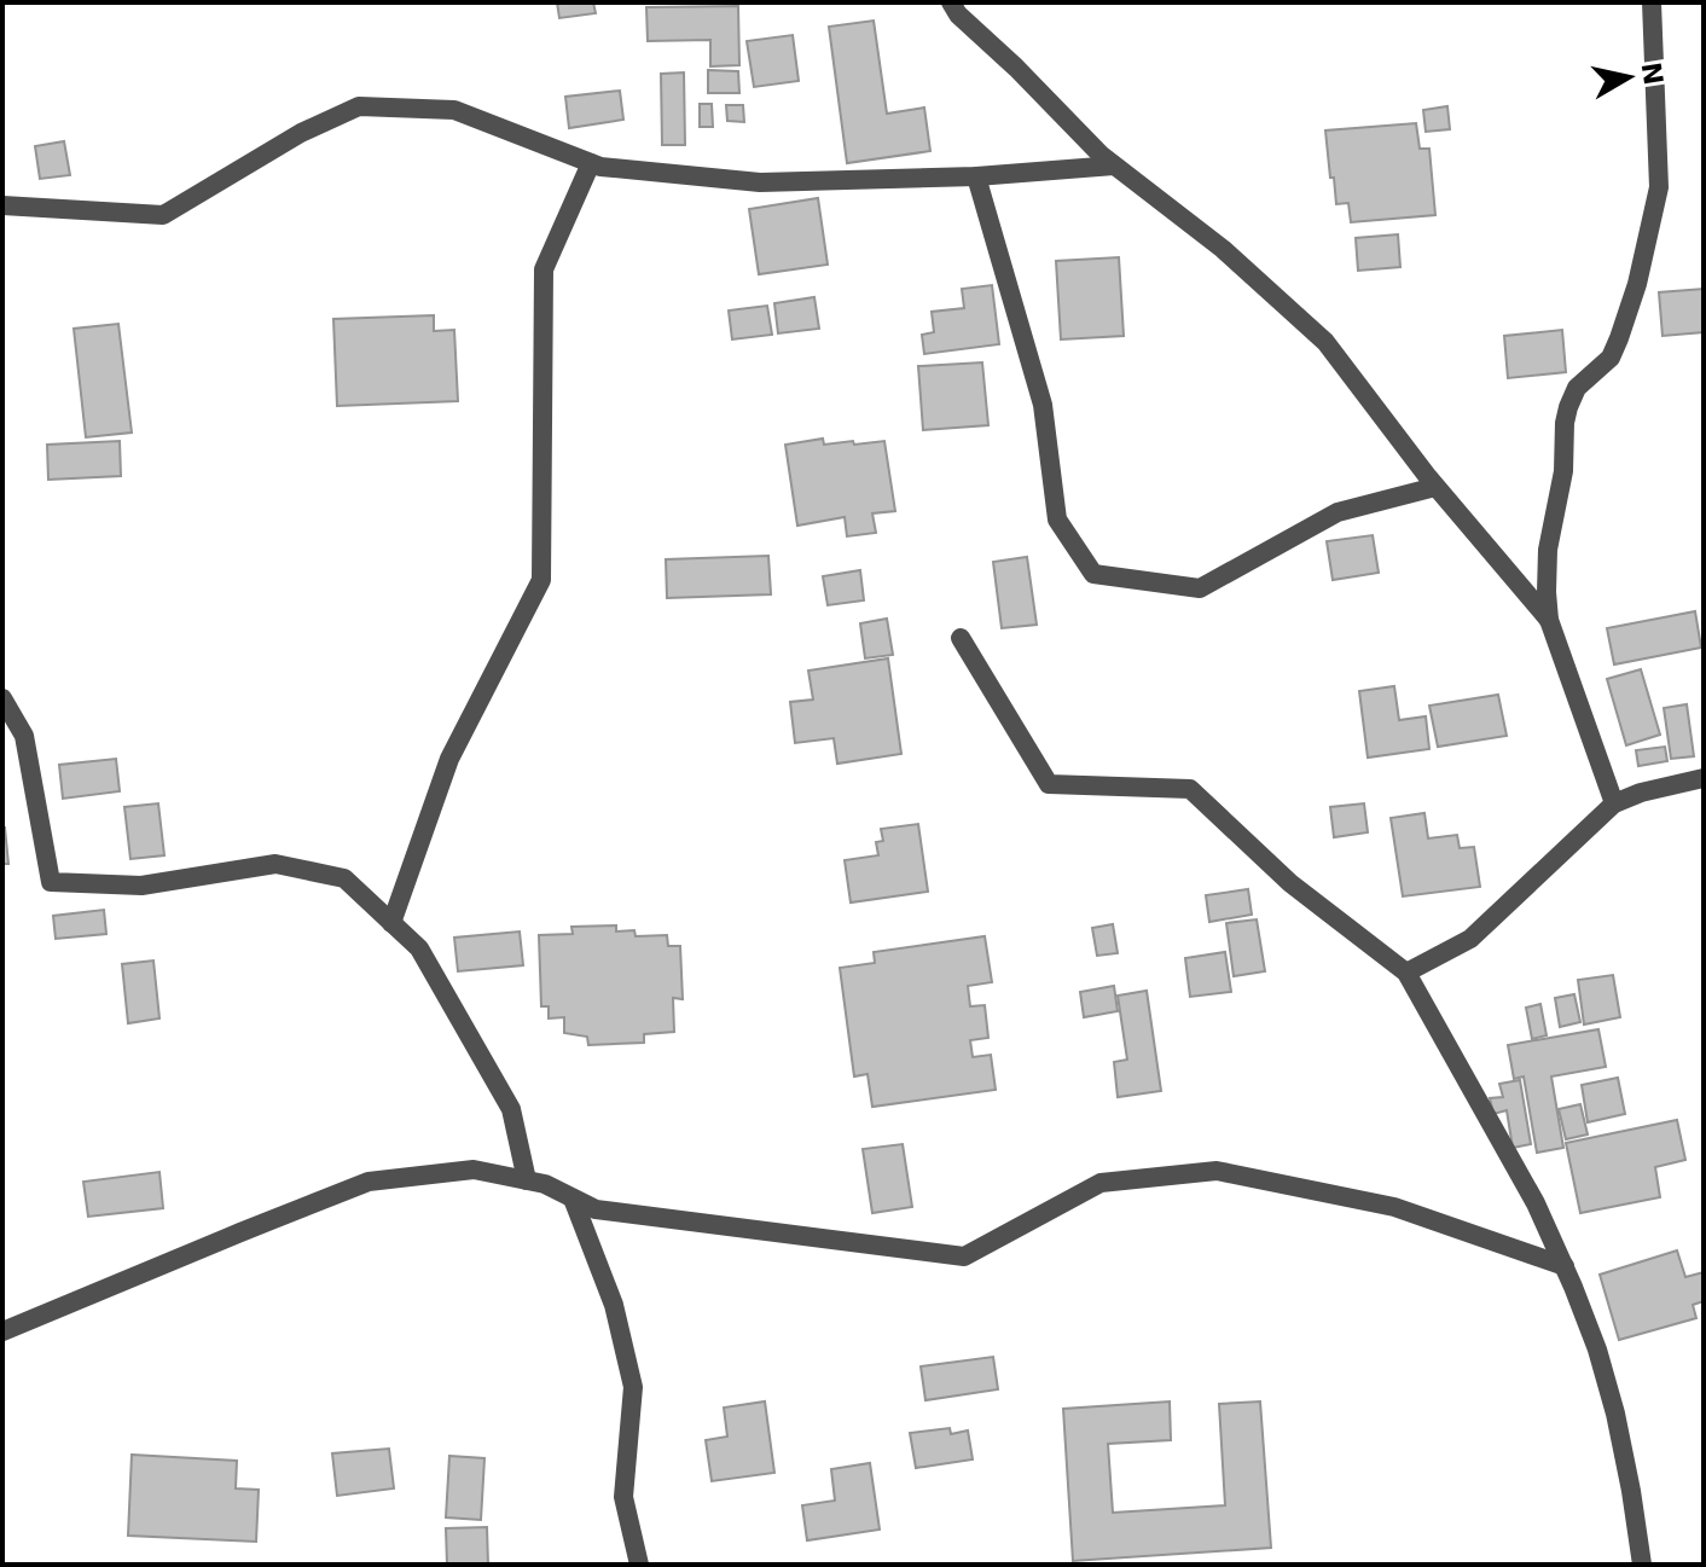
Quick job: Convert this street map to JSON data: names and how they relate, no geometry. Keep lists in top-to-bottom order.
{
  "north": "right"
}
